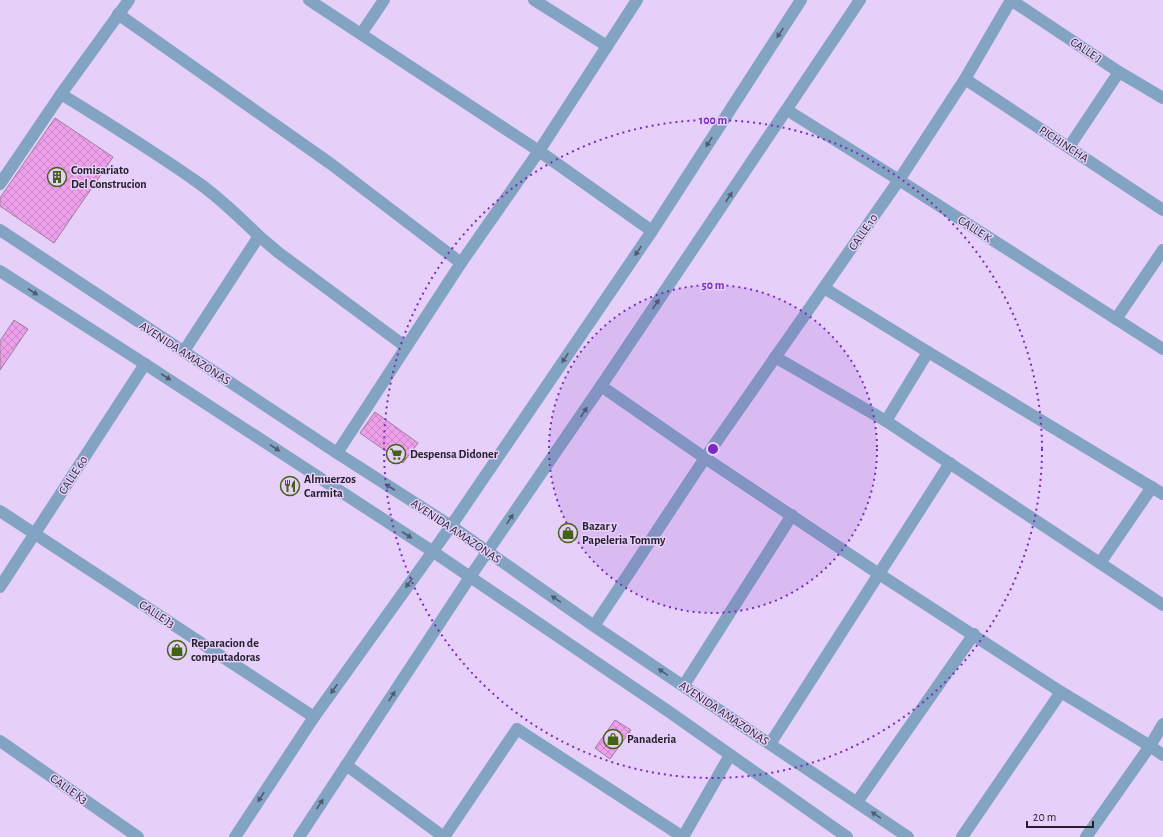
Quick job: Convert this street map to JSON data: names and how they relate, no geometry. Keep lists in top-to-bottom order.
{
  "streets": {
    "street": [
      "CALLE J",
      "PICHINCHA",
      "CALLE K",
      "CALLE 10",
      "AVENIDA AMAZONAS",
      "CALLE 60",
      "CALLE J3",
      "CALLE K3"
    ]
  },
  "crossings": [
    ["CALLE J", "CALLE 10"],
    ["PICHINCHA", "CALLE 10"],
    ["CALLE K", "CALLE 10"],
    ["CALLE 10", "AVENIDA AMAZONAS"],
    ["CALLE 60", "CALLE J3"]
  ],
  "places": {
    "building": ["Comisariato Del Construcion"],
    "supermarket": ["Despensa Didoner"],
    "restaurant": ["Almuerzos Carmita"],
    "shop": ["Bazar y Papeleria Tommy", "Reparacion de computadoras", "Panaderia"]
  },
  "scale_bar": "20 m",
  "rings": ["100 m", "50 m"]
}
